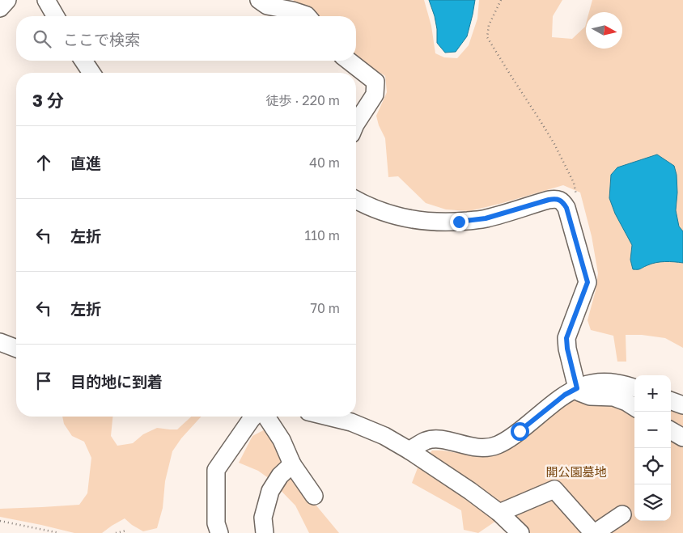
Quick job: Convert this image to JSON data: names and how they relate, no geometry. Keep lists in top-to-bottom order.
{
  "parks": ["開公園墓地"],
  "north": "right",
  "page": {
    "search": "ここで検索",
    "heading": ["3 分", "徒歩 · 220 m"],
    "list": [
      ["直進", "40 m"],
      ["左折", "110 m"],
      ["左折", "70 m"],
      "目的地に到着"
    ],
    "map_buttons": ["+", "−"]
  }
}
